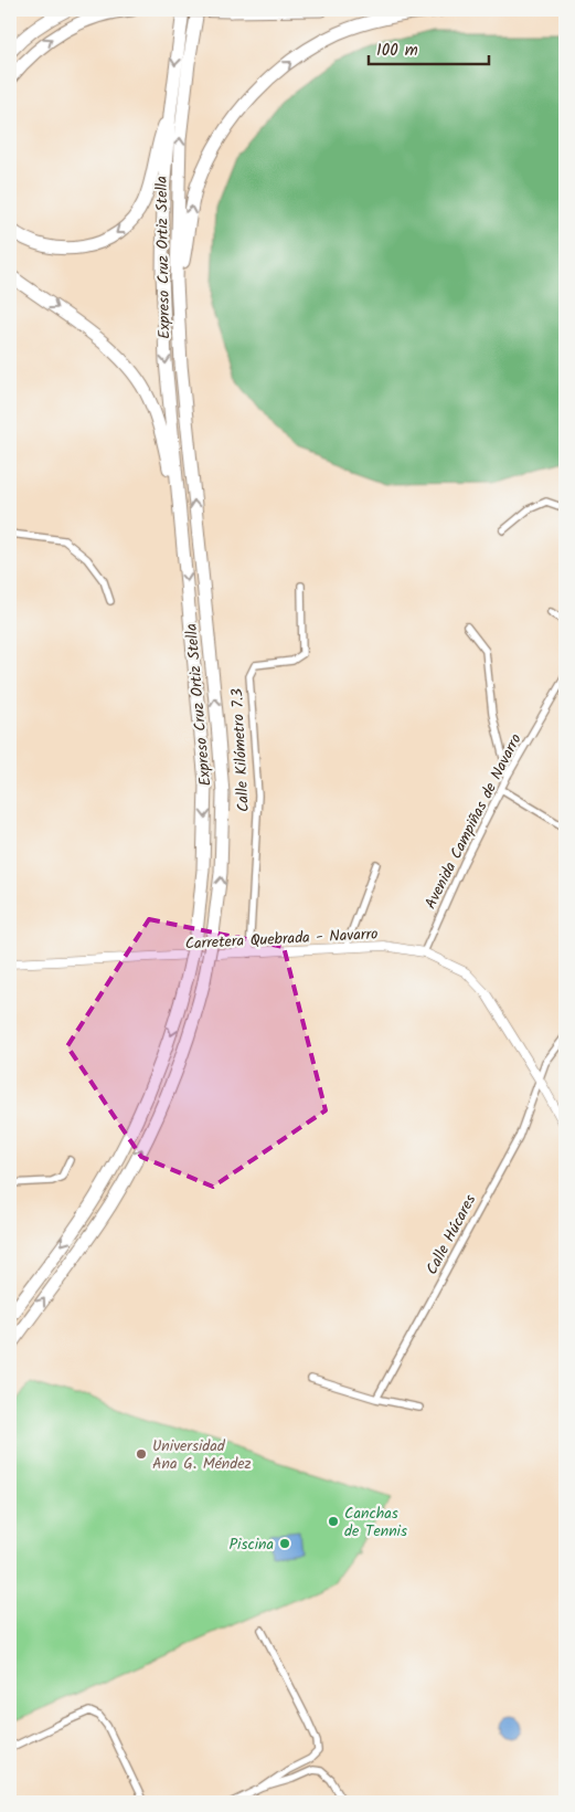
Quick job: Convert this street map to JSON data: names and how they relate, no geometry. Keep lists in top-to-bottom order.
{
  "streets": {
    "highway": ["Expreso Cruz Ortiz Stella"],
    "street": [
      "Calle Kilómetro 7.3",
      "Avenida Campiñas de Navarro",
      "Carretera Quebrada - Navarro",
      "Calle Húcares"
    ]
  },
  "crossings": [
    ["Calle Kilómetro 7.3", "Carretera Quebrada - Navarro"],
    ["Avenida Campiñas de Navarro", "Carretera Quebrada - Navarro"],
    ["Carretera Quebrada - Navarro", "Calle Húcares"]
  ],
  "places": ["Universidad Ana G. Méndez", "Canchas de Tennis", "Piscina"],
  "scale_bar": "100 m"
}
